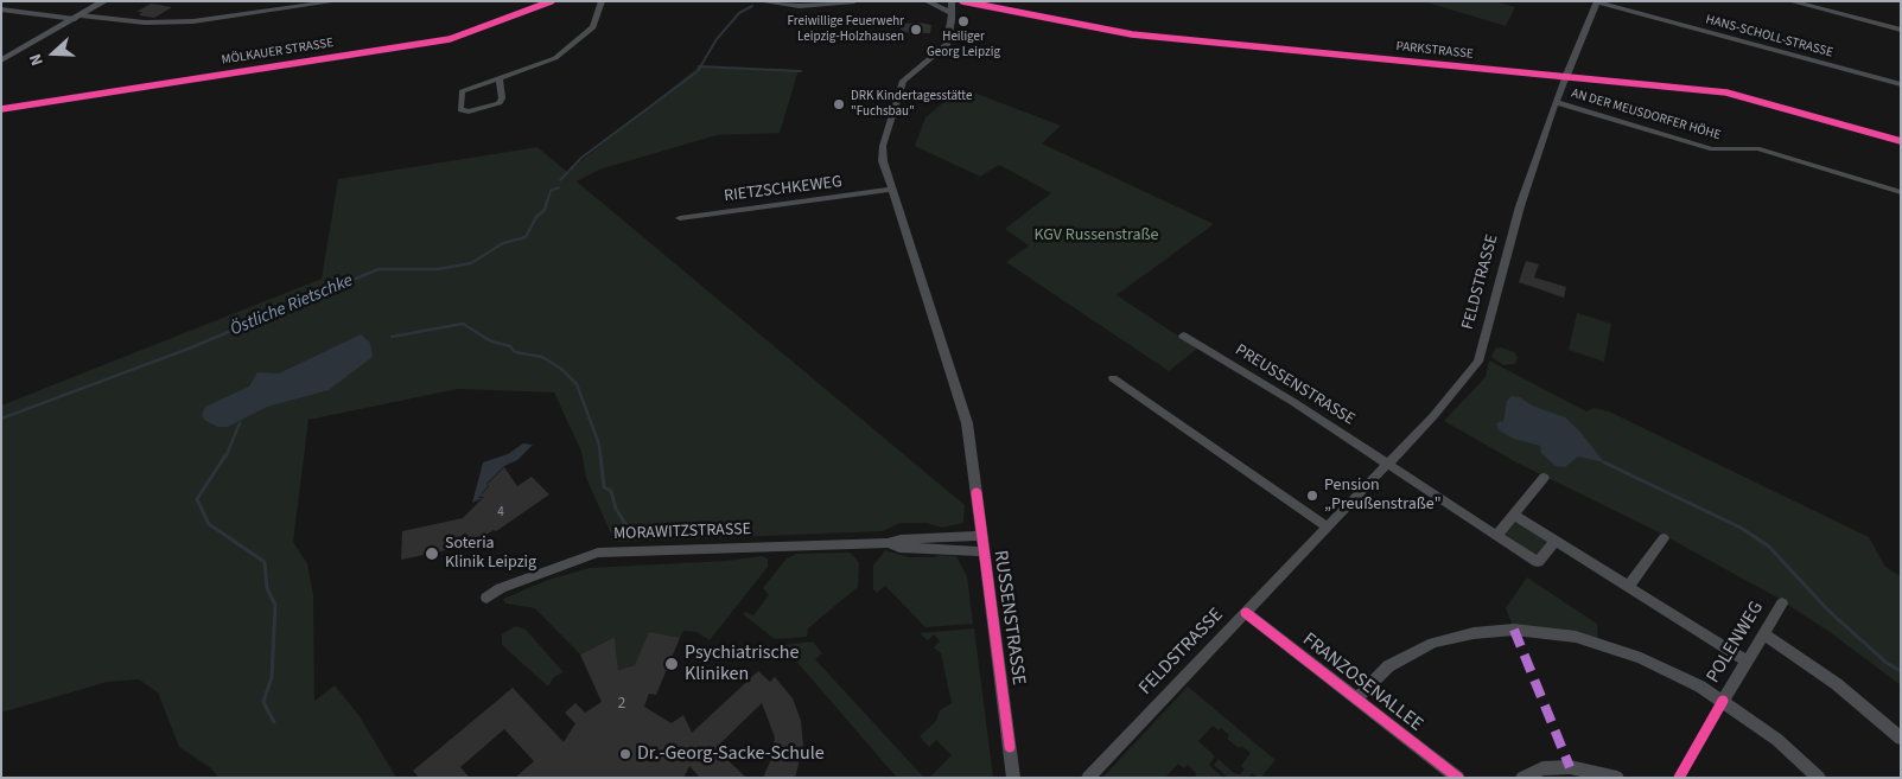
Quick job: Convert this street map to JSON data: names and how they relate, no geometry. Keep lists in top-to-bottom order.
{
  "streets": {
    "street": [
      "HANS-SCHOLL-STRASSE",
      "PARKSTRASSE",
      "MÖLKAUER STRASSE",
      "AN DER MEUSDORFER HÖHE",
      "RIETZSCHKEWEG",
      "FELDSTRASSE",
      "PREUSSENSTRASSE",
      "MORAWITZSTRASSE",
      "RUSSENSTRASSE",
      "POLENWEG",
      "FRANZOSENALLEE"
    ]
  },
  "crossings": [
    ["HANS-SCHOLL-STRASSE", "FELDSTRASSE"],
    ["PARKSTRASSE", "FELDSTRASSE"],
    ["AN DER MEUSDORFER HÖHE", "FELDSTRASSE"],
    ["RIETZSCHKEWEG", "RUSSENSTRASSE"],
    ["FELDSTRASSE", "PREUSSENSTRASSE"],
    ["FELDSTRASSE", "FRANZOSENALLEE"],
    ["MORAWITZSTRASSE", "RUSSENSTRASSE"]
  ],
  "water": ["Östliche Rietschke"],
  "parks": ["KGV Russenstraße"],
  "places": [
    "Heiliger Georg Leipzig",
    "Freiwillige Feuerwehr Leipzig-Holzhausen",
    "DRK Kindertagesstätte \"Fuchsbau\"",
    "Pension „Preußenstraße\"",
    "Soteria Klinik Leipzig",
    "Psychiatrische Kliniken",
    "Dr.-Georg-Sacke-Schule"
  ],
  "house_numbers": ["4", "2"],
  "north": "left"
}
